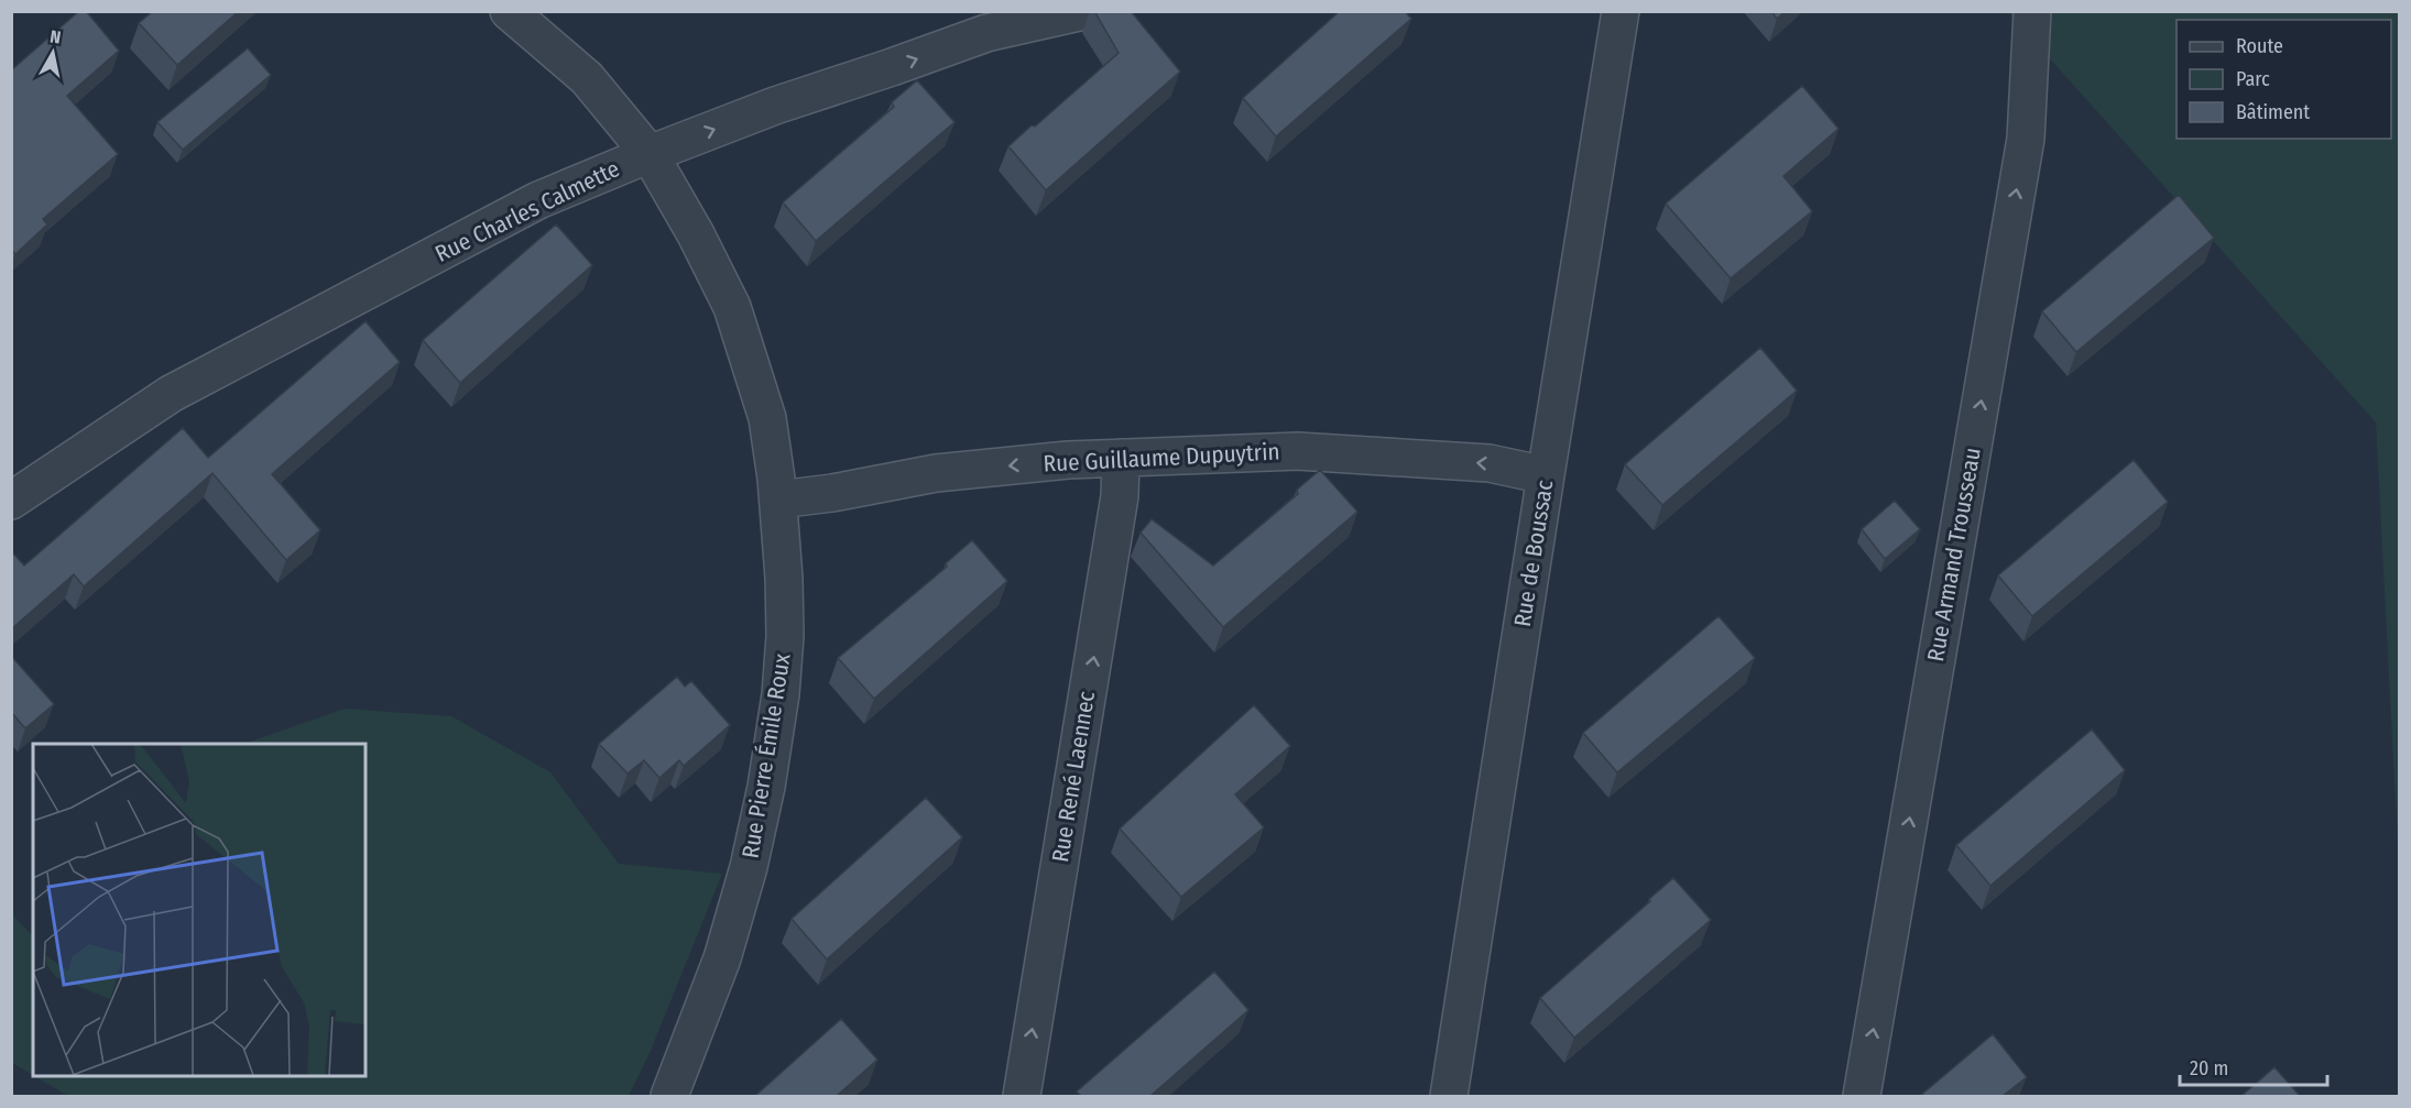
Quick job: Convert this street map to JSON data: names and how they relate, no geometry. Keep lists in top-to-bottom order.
{
  "streets": {
    "street": [
      "Rue Charles Calmette",
      "Rue Guillaume Dupuytrin",
      "Rue de Boussac",
      "Rue Armand Trousseau",
      "Rue Pierre Émile Roux",
      "Rue René Laennec"
    ]
  },
  "crossings": [
    ["Rue Charles Calmette", "Rue Pierre Émile Roux"],
    ["Rue Guillaume Dupuytrin", "Rue de Boussac"],
    ["Rue Guillaume Dupuytrin", "Rue Pierre Émile Roux"],
    ["Rue Guillaume Dupuytrin", "Rue René Laennec"]
  ],
  "one_way": [
    "Rue Charles Calmette",
    "Rue Guillaume Dupuytrin",
    "Rue Armand Trousseau",
    "Rue René Laennec"
  ],
  "legend": ["Route", "Parc", "Bâtiment"],
  "scale_bar": "20 m",
  "north": "top"
}
